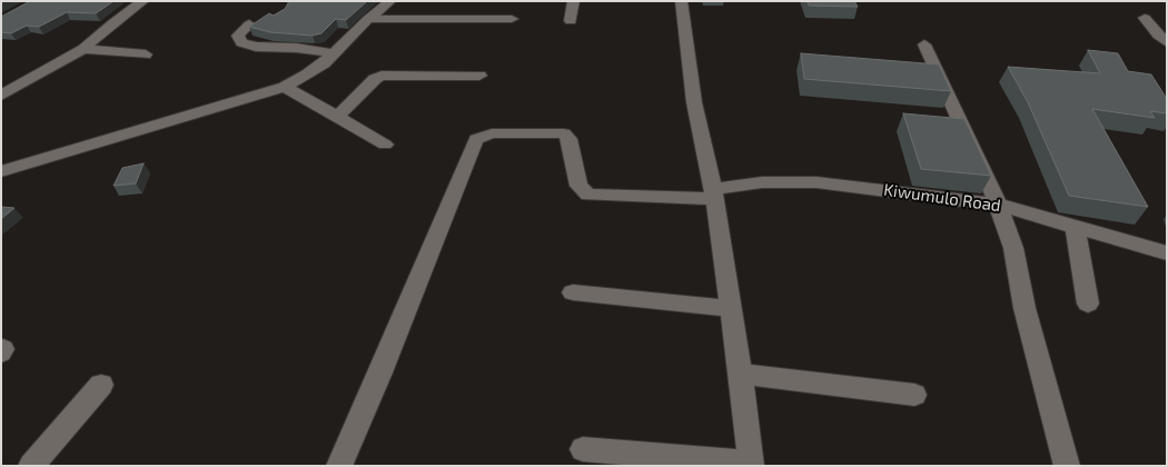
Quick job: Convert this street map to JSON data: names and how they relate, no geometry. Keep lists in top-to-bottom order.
{
  "streets": {
    "street": ["Kiwumulo Road"]
  }
}
